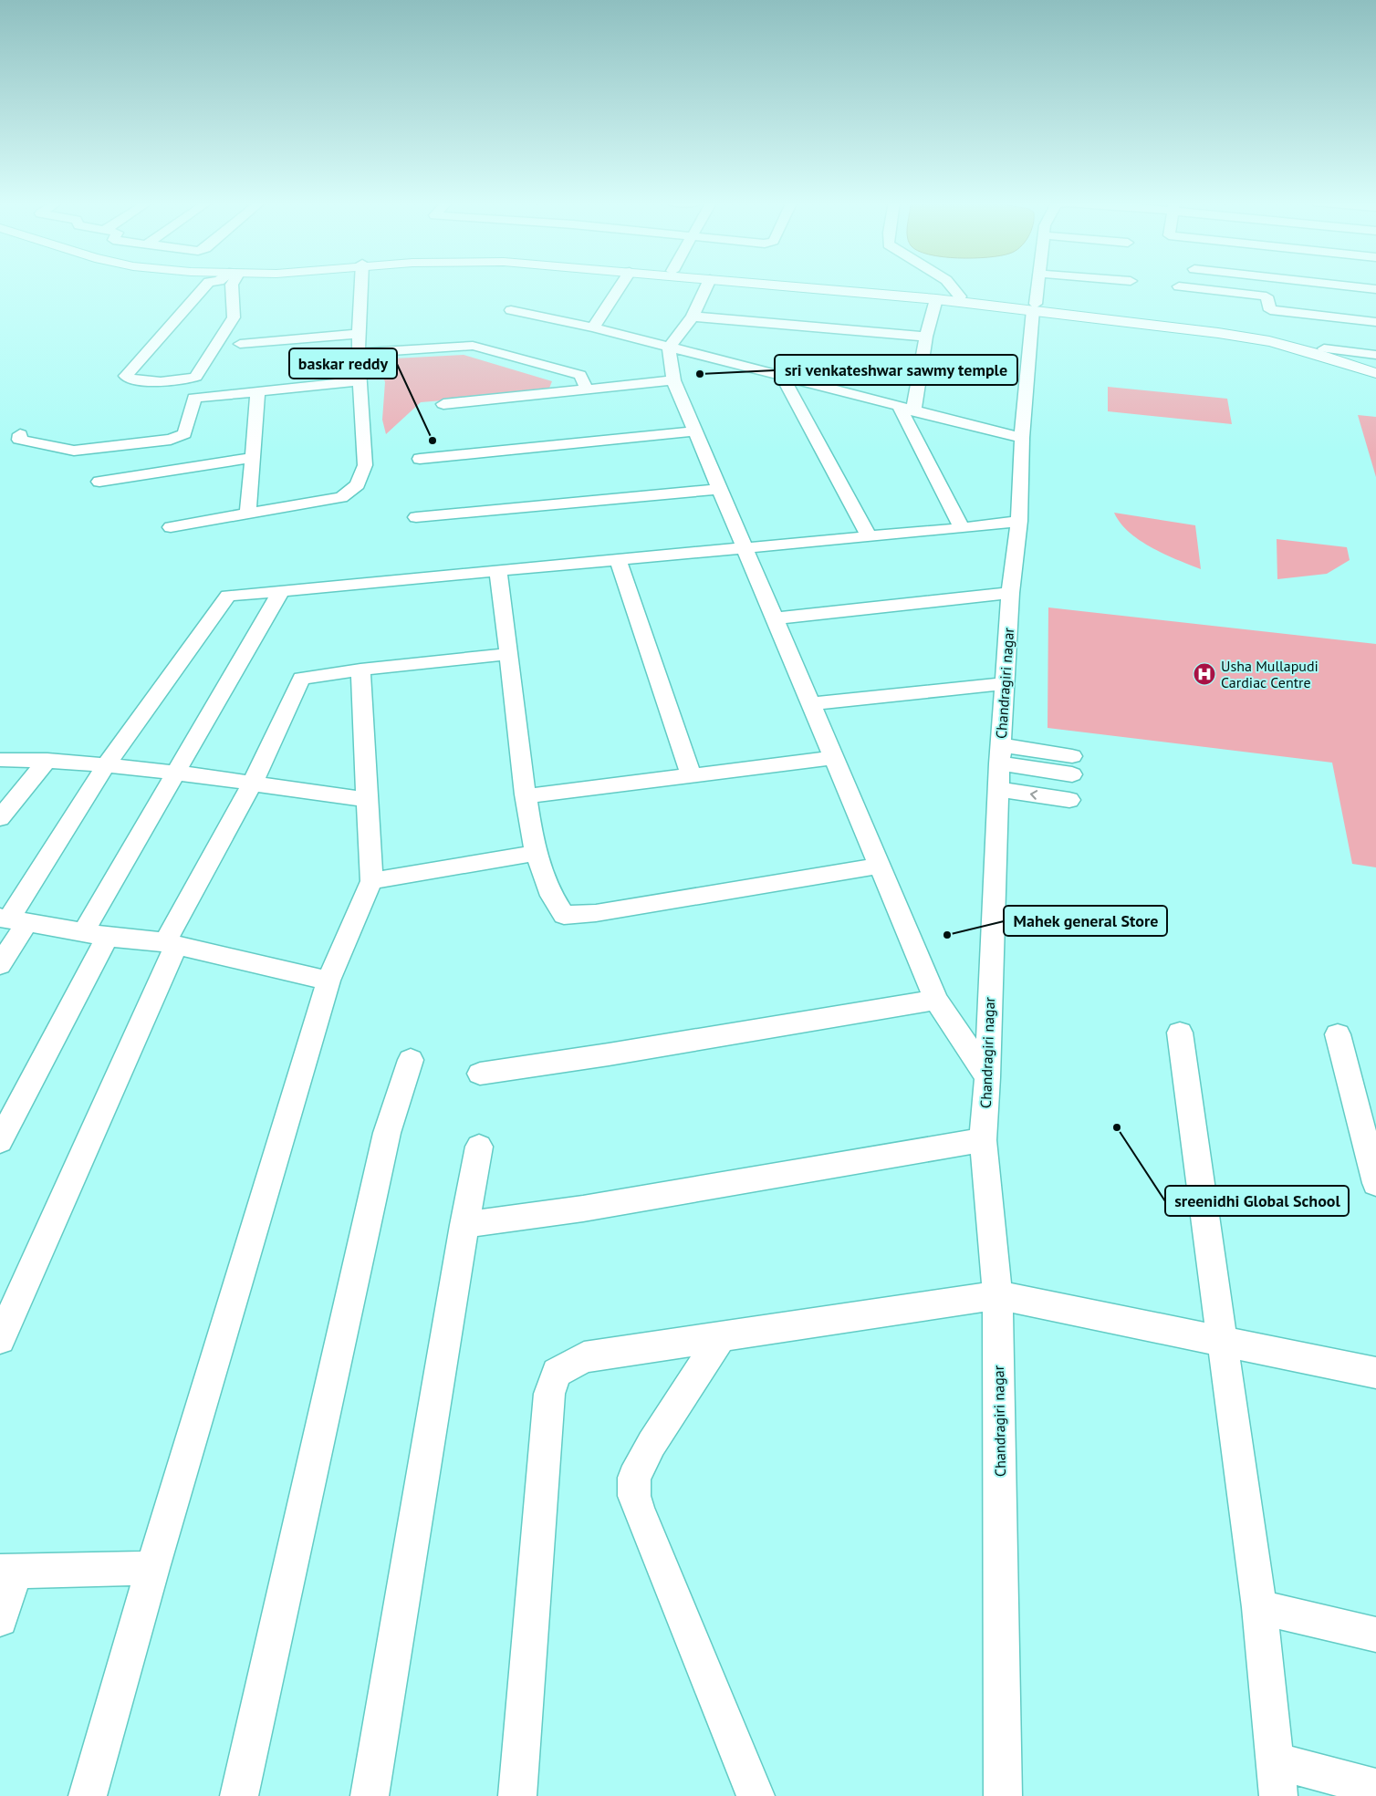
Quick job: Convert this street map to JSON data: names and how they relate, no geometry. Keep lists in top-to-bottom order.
{
  "streets": {
    "street": ["Chandragiri nagar"]
  },
  "places": {
    "other": [
      "sri venkateshwar sawmy temple",
      "baskar reddy",
      "Mahek general Store",
      "sreenidhi Global School"
    ],
    "hospital": ["Usha Mullapudi Cardiac Centre"]
  }
}
